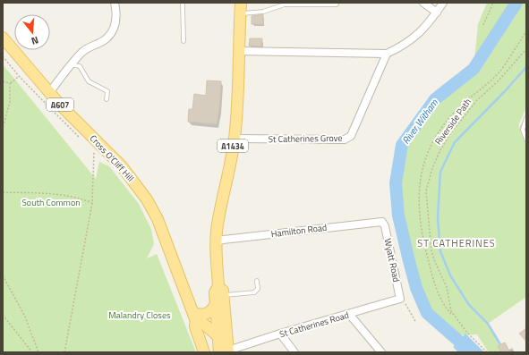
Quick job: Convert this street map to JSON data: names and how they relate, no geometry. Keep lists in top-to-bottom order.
{
  "streets": {
    "main road": ["A607", "A1434", "Cross O'Cliff Hill"],
    "street": [
      "St Catherines Grove",
      "Hamilton Road",
      "Wyatt Road",
      "St Catherines Road"
    ],
    "path": ["Riverside Path"]
  },
  "crossings": [
    ["A607", "Cross O'Cliff Hill"],
    ["St Catherines Grove", "A1434"],
    ["A1434", "Hamilton Road"],
    ["A1434", "St Catherines Road"],
    ["Hamilton Road", "Wyatt Road"],
    ["Wyatt Road", "St Catherines Road"]
  ],
  "districts": ["ST CATHERINES"],
  "water": ["River Witham"],
  "parks": ["South Common", "Malandry Closes"],
  "north": "bottom"
}
